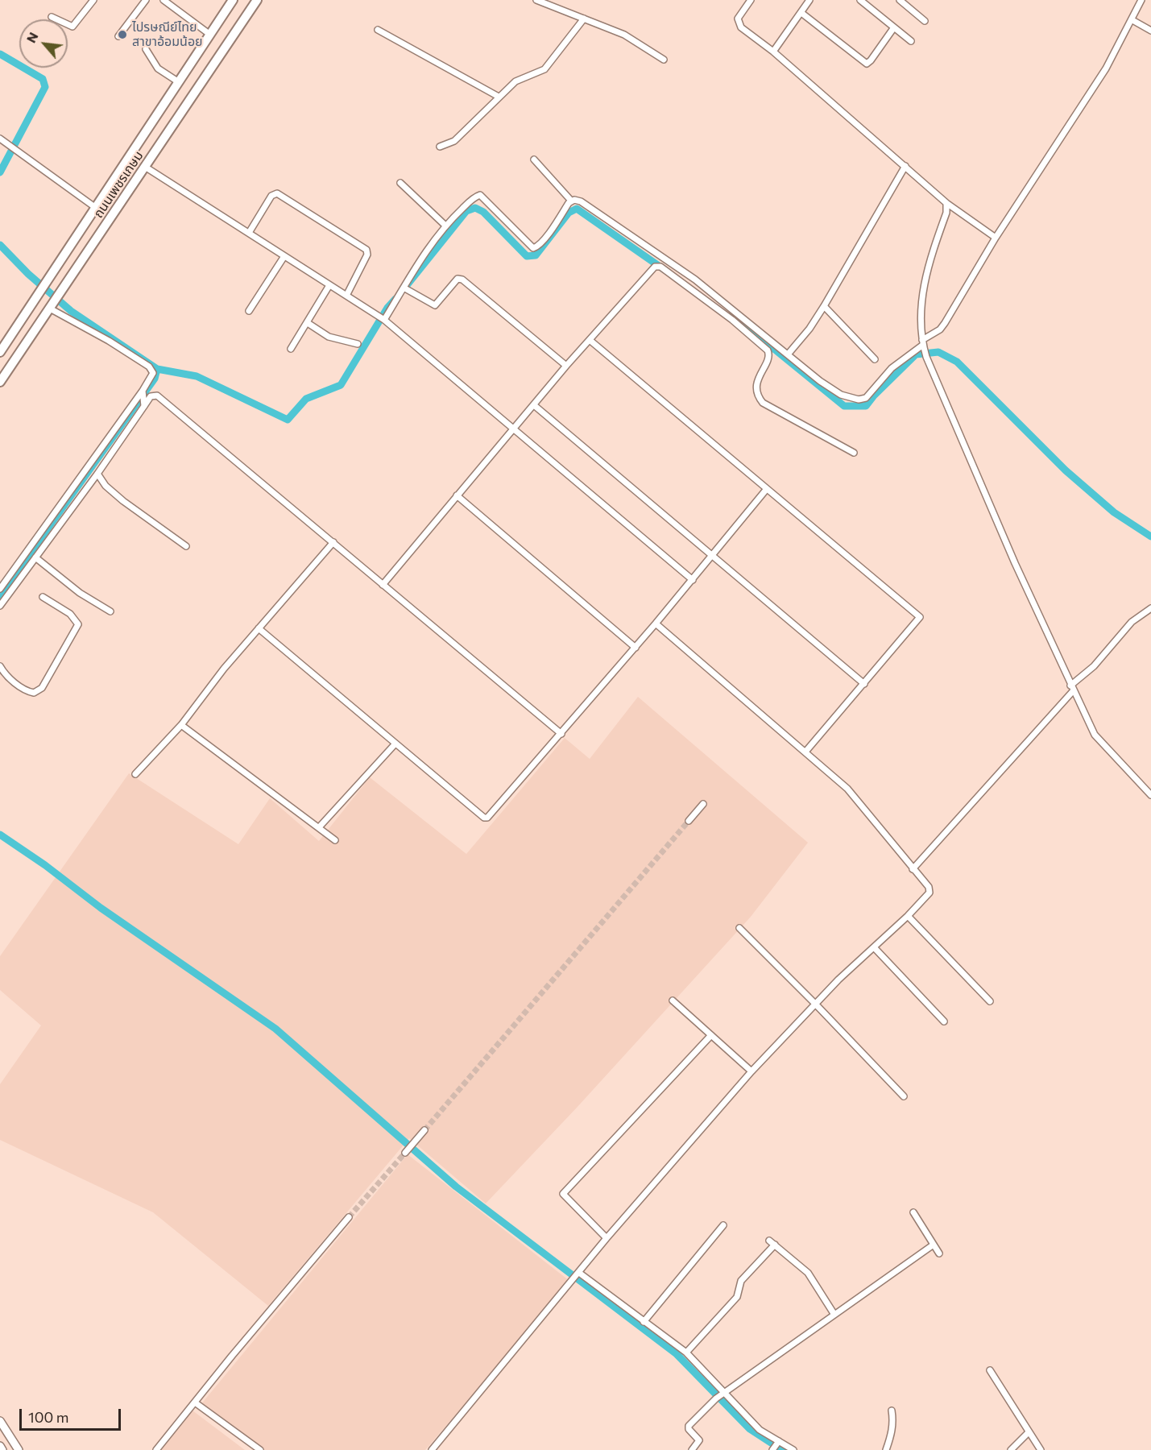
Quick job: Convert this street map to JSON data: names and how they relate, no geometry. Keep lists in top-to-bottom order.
{
  "streets": {
    "main road": ["ถนนเพชรเกษม"]
  },
  "places": ["ไปรษณีย์ไทย สาขาอ้อมน้อย"],
  "scale_bar": "100 m",
  "north": "top left"
}
